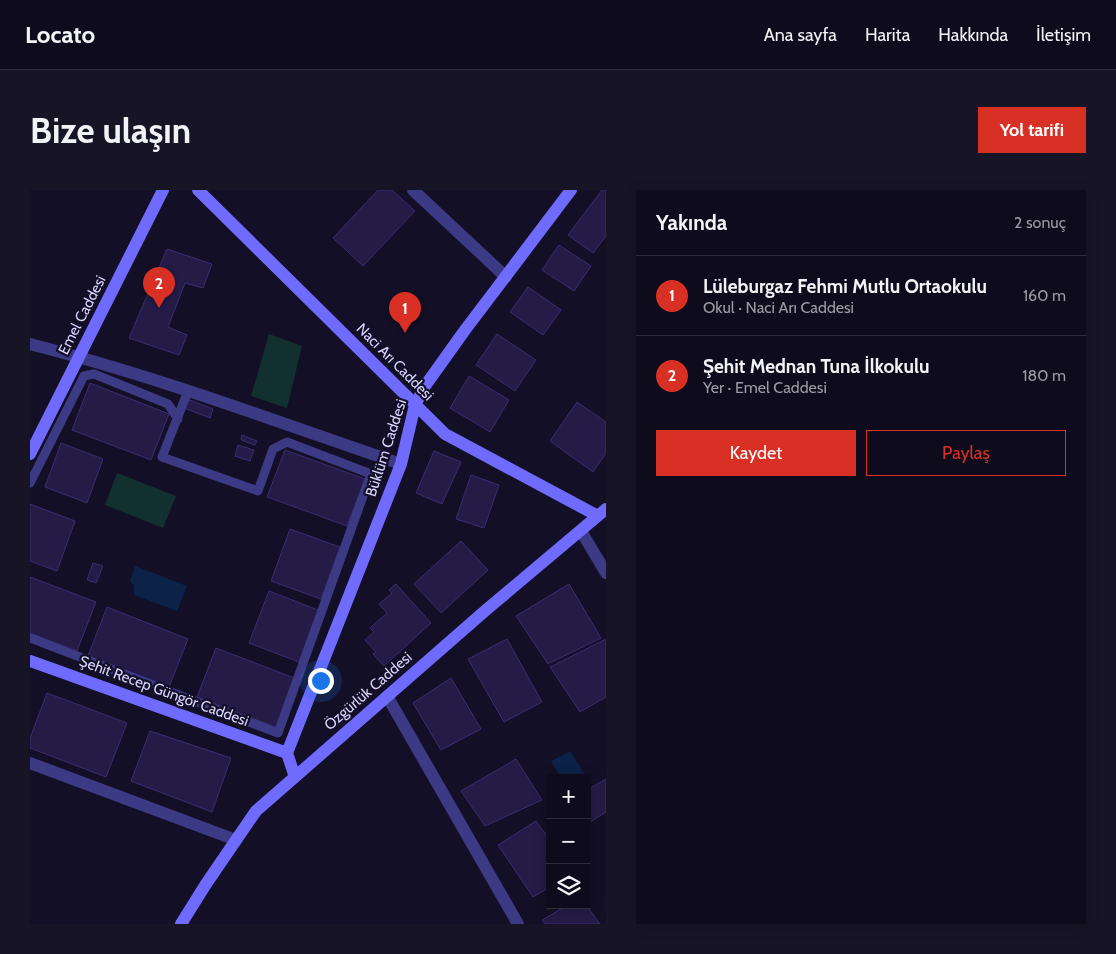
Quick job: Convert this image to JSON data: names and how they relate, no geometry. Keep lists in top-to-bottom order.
{
  "streets": {
    "street": [
      "Emel Caddesi",
      "Naci Arı Caddesi",
      "Büklüm Caddesi",
      "Şehit Recep Güngör Caddesi",
      "Özgürlük Caddesi"
    ]
  },
  "crossings": [
    ["Naci Arı Caddesi", "Büklüm Caddesi"],
    ["Naci Arı Caddesi", "Özgürlük Caddesi"],
    ["Büklüm Caddesi", "Şehit Recep Güngör Caddesi"]
  ],
  "page": {
    "header": "Locato",
    "nav": [
      "Ana sayfa",
      "Harita",
      "Hakkında",
      "İletişim"
    ],
    "buttons": [
      "Yol tarifi",
      ["Kaydet", "Paylaş"]
    ],
    "title": "Bize ulaşın",
    "heading": ["Yakında", "2 sonuç"],
    "list": [
      {
        "mark": "1",
        "name": "Lüleburgaz Fehmi Mutlu Ortaokulu",
        "note": "Okul · Naci Arı Caddesi",
        "value": "160 m"
      },
      {
        "mark": "2",
        "name": "Şehit Mednan Tuna İlkokulu",
        "note": "Yer · Emel Caddesi",
        "value": "180 m"
      }
    ],
    "pins": ["2", "1"],
    "map_buttons": ["+", "−"]
  }
}
